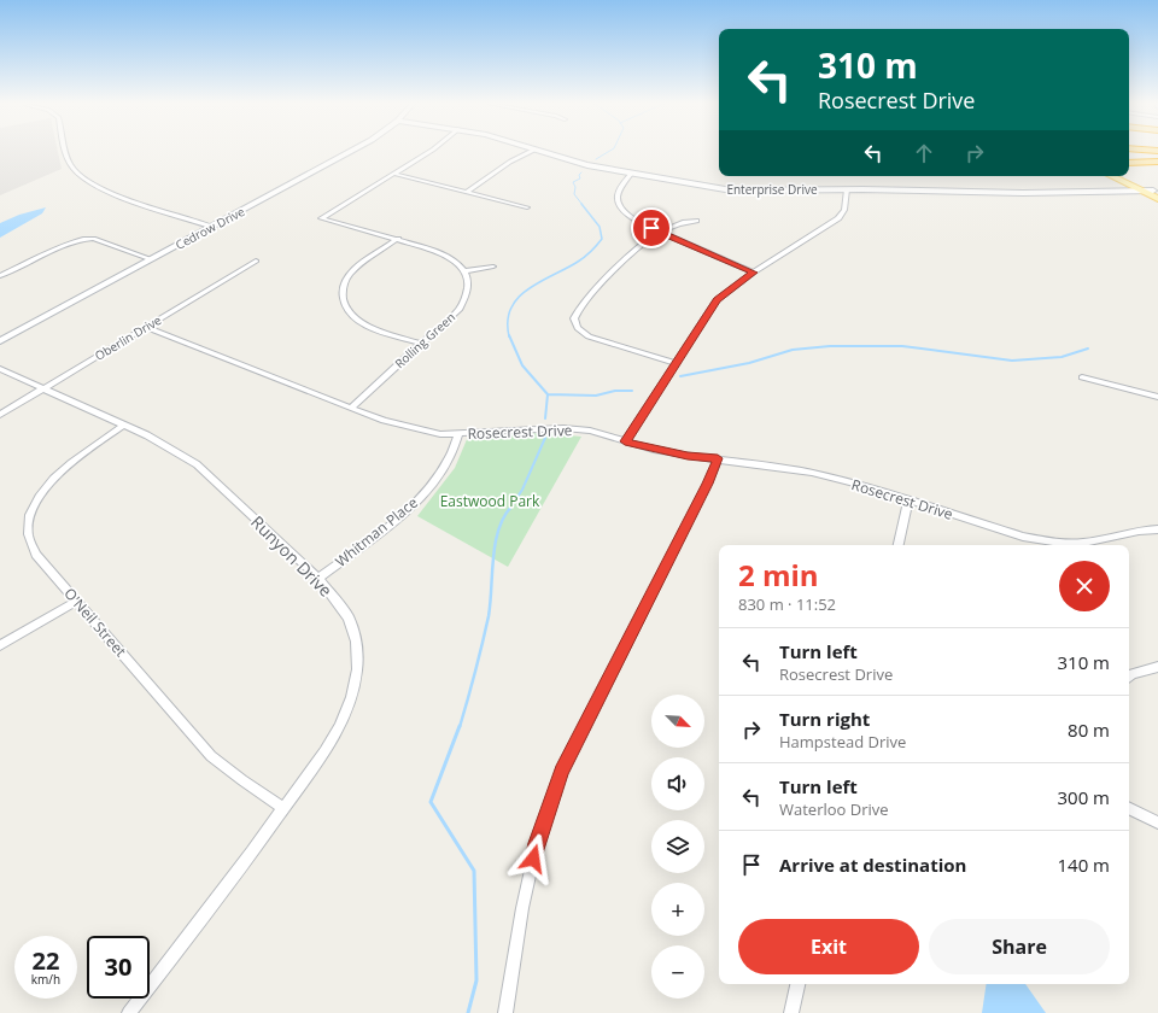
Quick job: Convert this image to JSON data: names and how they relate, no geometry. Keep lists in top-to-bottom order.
{
  "streets": {
    "street": [
      "Enterprise Drive",
      "Cedrow Drive",
      "Oberlin Drive",
      "Rolling Green",
      "Rosecrest Drive",
      "Whitman Place",
      "Runyon Drive",
      "O'Neil Street"
    ]
  },
  "crossings": [
    ["Oberlin Drive", "Rosecrest Drive"],
    ["Oberlin Drive", "Runyon Drive"],
    ["Rolling Green", "Rosecrest Drive"],
    ["Rosecrest Drive", "Whitman Place"],
    ["Whitman Place", "Runyon Drive"],
    ["Runyon Drive", "O'Neil Street"]
  ],
  "parks": ["Eastwood Park"],
  "north": "bottom right",
  "page": {
    "turn": ["310 m", "Rosecrest Drive"],
    "heading": ["2 min", "830 m · 11:52"],
    "list": [
      {
        "name": "Turn left",
        "note": "Rosecrest Drive",
        "value": "310 m"
      },
      {
        "name": "Turn right",
        "note": "Hampstead Drive",
        "value": "80 m"
      },
      {
        "name": "Turn left",
        "note": "Waterloo Drive",
        "value": "300 m"
      },
      {
        "name": "Arrive at destination",
        "value": "140 m"
      }
    ],
    "map_buttons": ["+", "−"],
    "buttons": ["Exit", "Share"],
    "speed": "22 km/h",
    "limit": "30"
  }
}
